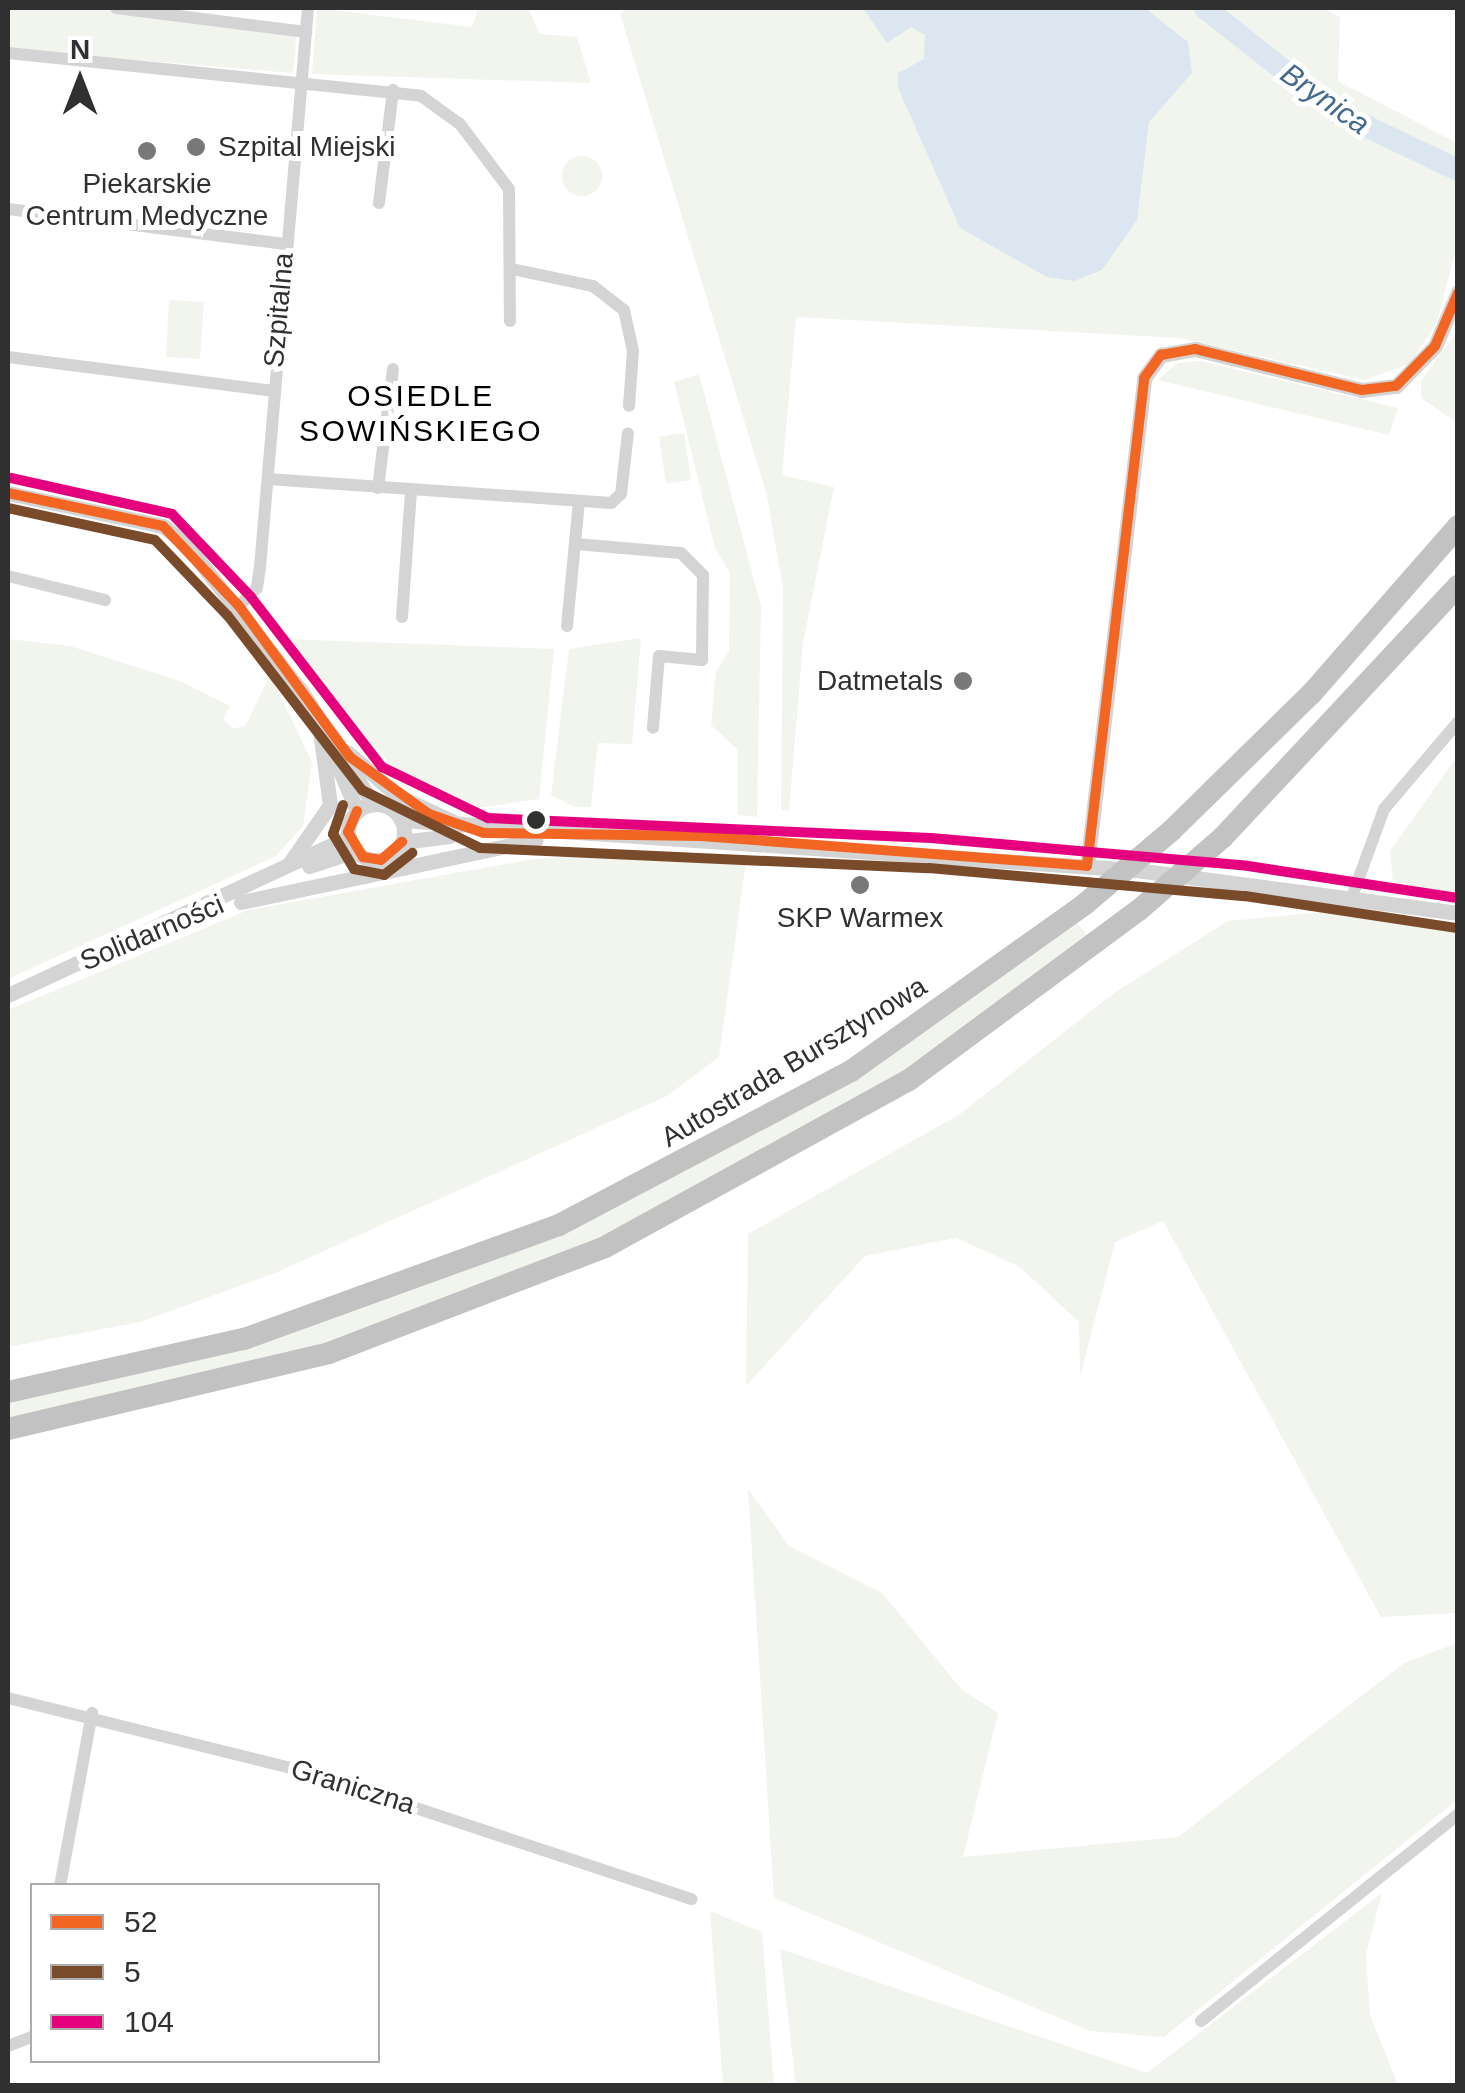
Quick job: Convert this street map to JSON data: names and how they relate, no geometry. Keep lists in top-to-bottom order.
{
  "streets": {
    "highway": ["Autostrada Bursztynowa"],
    "street": ["Szpitalna", "Solidarności", "Graniczna"]
  },
  "districts": ["OSIEDLE SOWIŃSKIEGO"],
  "water": ["Brynica"],
  "places": [
    "Szpital Miejski",
    "Piekarskie Centrum Medyczne",
    "Datmetals",
    "SKP Warmex"
  ],
  "lines": ["transit line 52", "transit line 104", "transit line 5"],
  "legend": ["52", "5", "104"],
  "north": "top"
}
